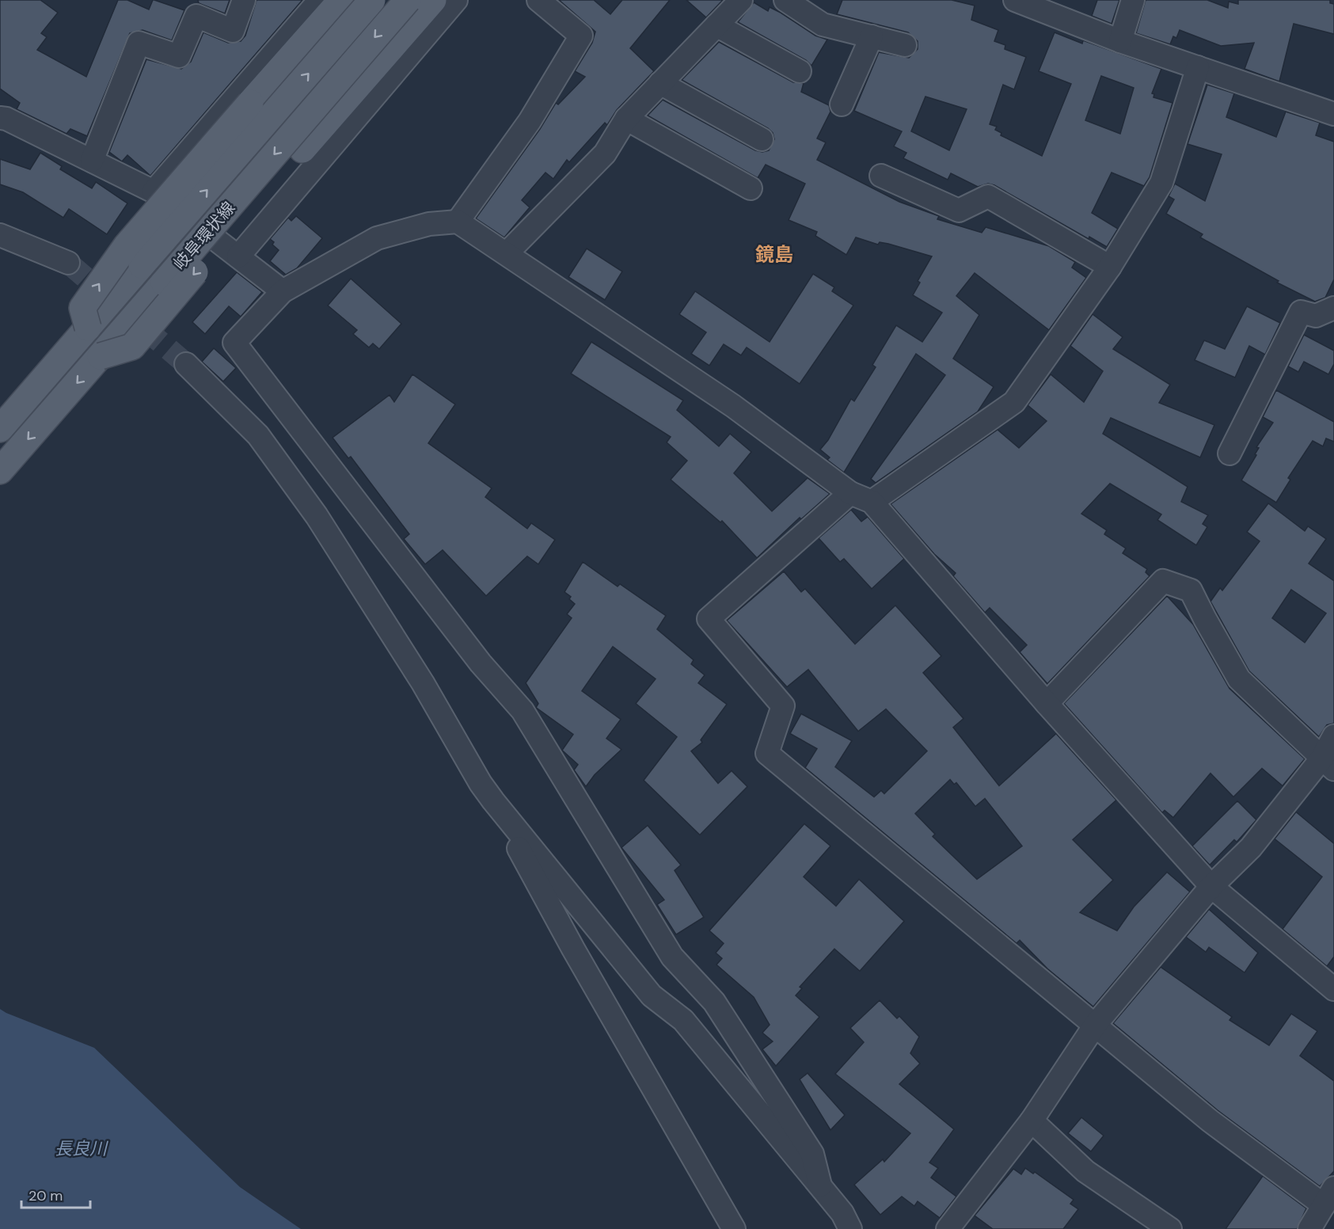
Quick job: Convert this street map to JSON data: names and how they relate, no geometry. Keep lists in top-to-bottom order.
{
  "streets": {
    "main road": ["岐阜環状線"]
  },
  "districts": ["鏡島"],
  "water": ["長良川"],
  "scale_bar": "20 m"
}
